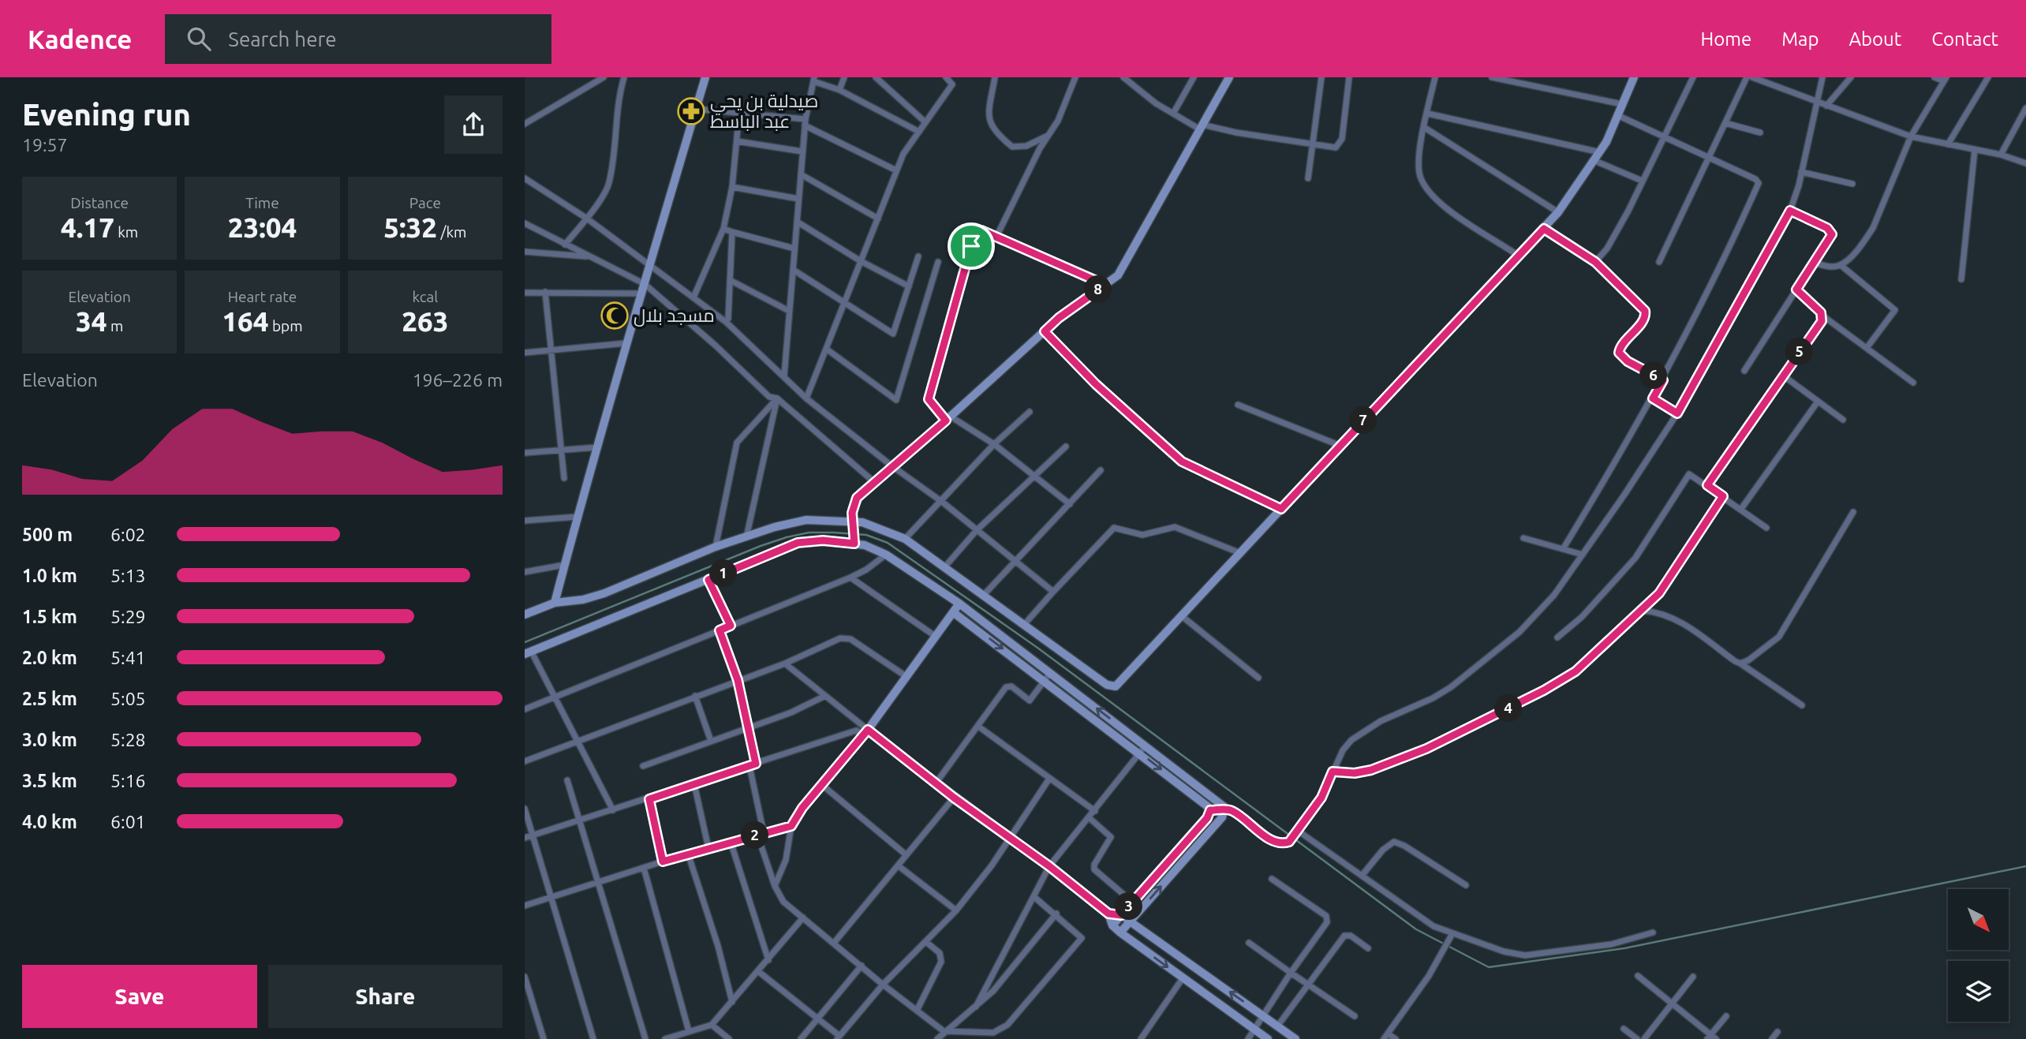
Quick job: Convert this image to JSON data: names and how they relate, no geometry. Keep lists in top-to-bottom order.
{
  "places": {
    "pharmacy": ["صيدلية بن يحي عبد الباسط"],
    "mosque": ["مسجد بلال"]
  },
  "north": "bottom right",
  "page": {
    "header": "Kadence",
    "search": "Search here",
    "nav": [
      "Home",
      "Map",
      "About",
      "Contact"
    ],
    "heading": ["Evening run", "19:57"],
    "stats": [
      ["Distance", "4.17 km"],
      ["Time", "23:04"],
      ["Pace", "5:32 /km"],
      ["Elevation", "34 m"],
      ["Heart rate", "164 bpm"],
      ["kcal", "263"]
    ],
    "pins": [
      "8",
      "5",
      "6",
      "7",
      "1",
      "4",
      "2",
      "3"
    ],
    "chart": ["Elevation", "196–226 m"],
    "list": [
      {
        "name": "500 m",
        "note": "6:02"
      },
      {
        "name": "1.0 km",
        "note": "5:13"
      },
      {
        "name": "1.5 km",
        "note": "5:29"
      },
      {
        "name": "2.0 km",
        "note": "5:41"
      },
      {
        "name": "2.5 km",
        "note": "5:05"
      },
      {
        "name": "3.0 km",
        "note": "5:28"
      },
      {
        "name": "3.5 km",
        "note": "5:16"
      },
      {
        "name": "4.0 km",
        "note": "6:01"
      }
    ],
    "buttons": ["Save", "Share"]
  }
}
